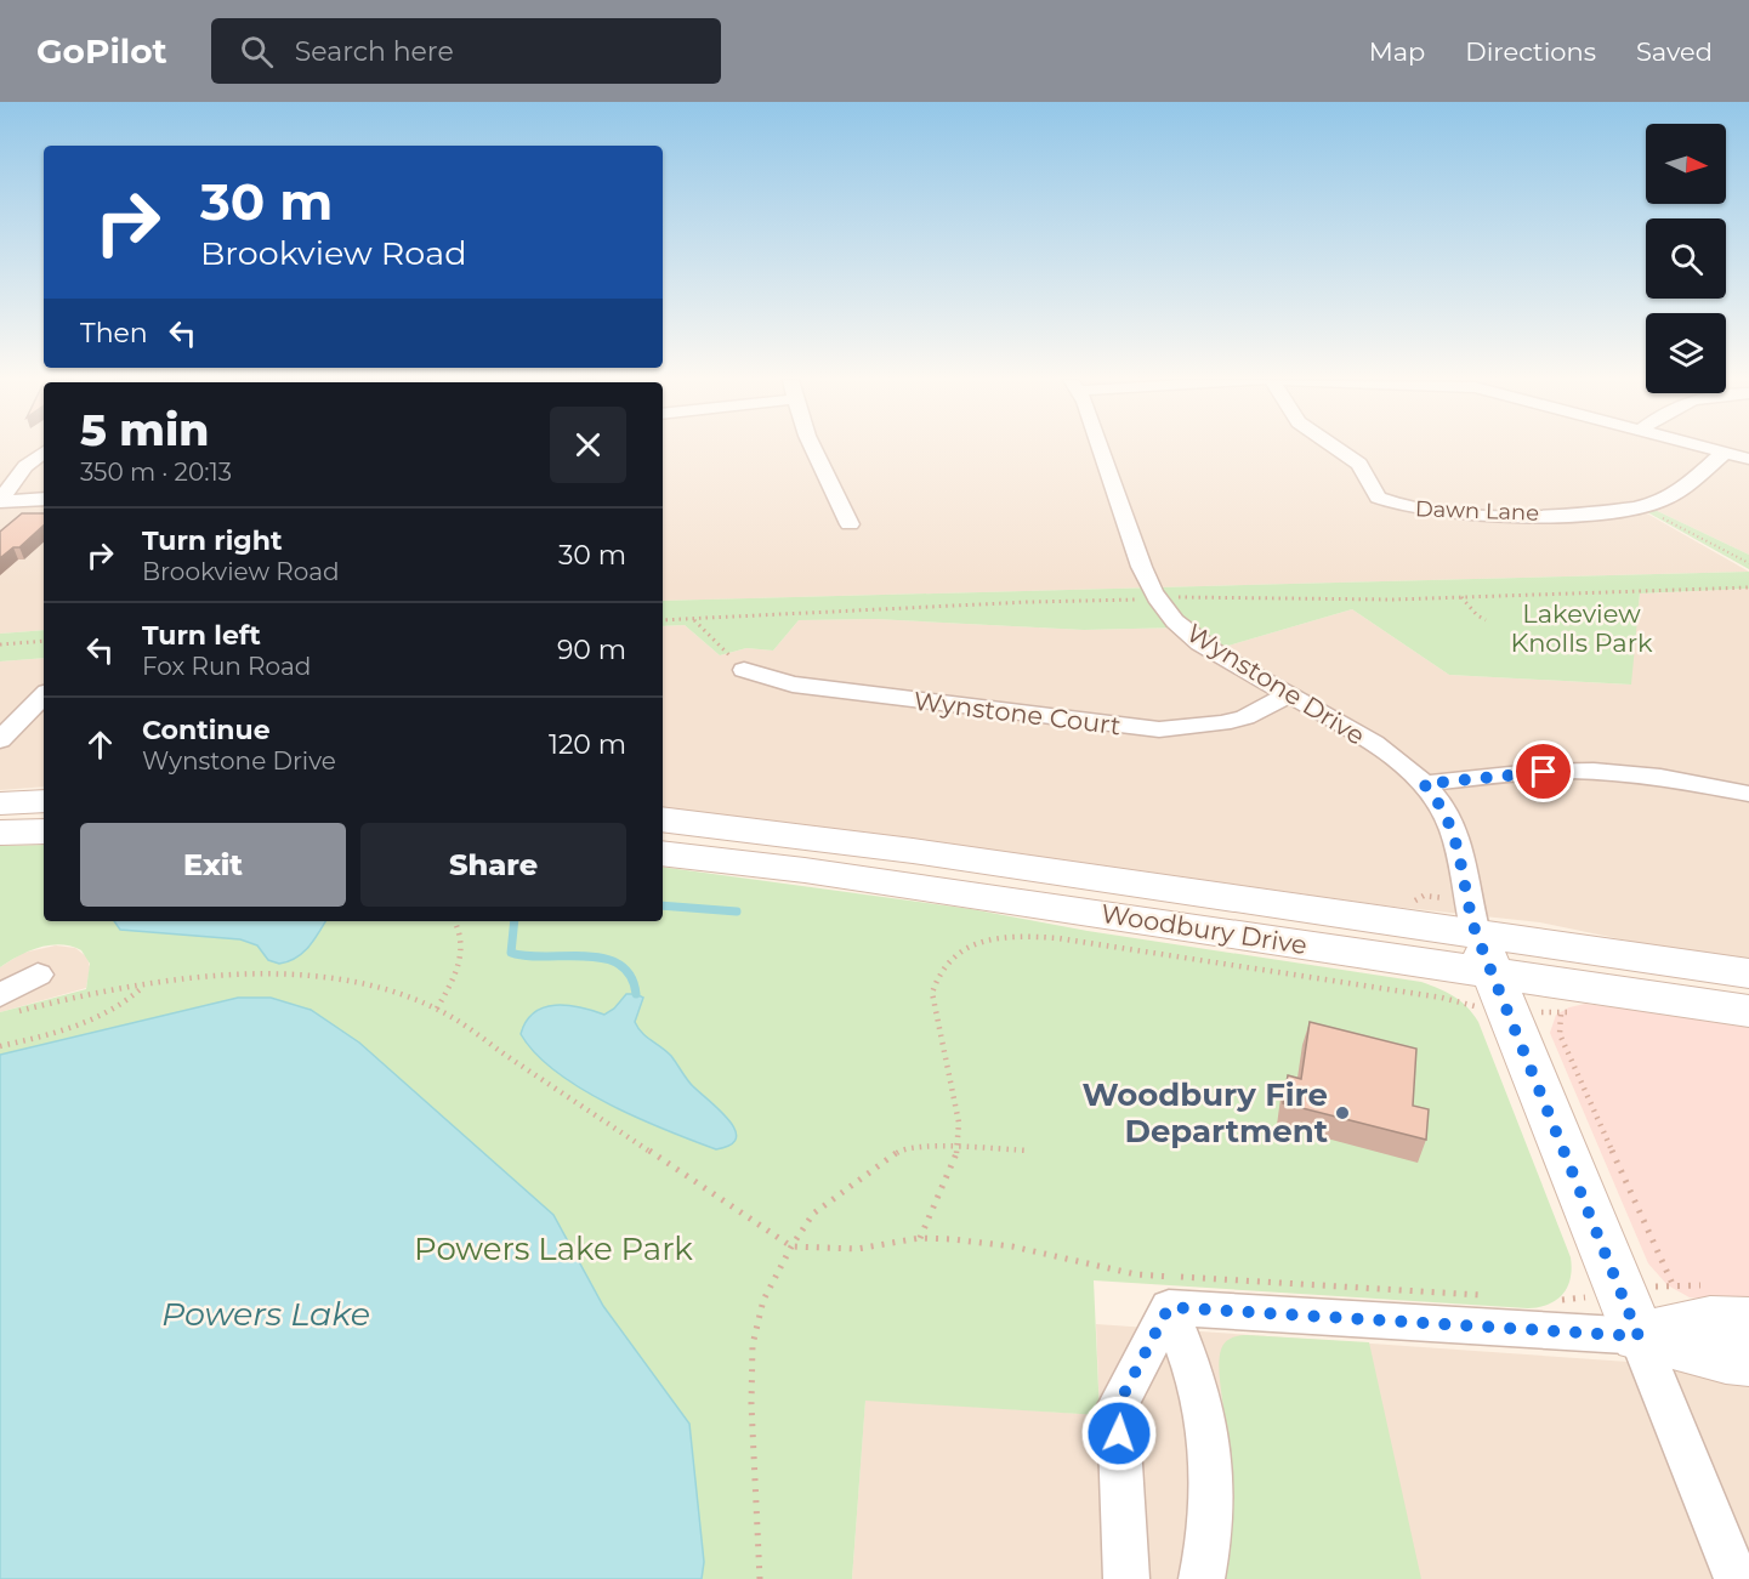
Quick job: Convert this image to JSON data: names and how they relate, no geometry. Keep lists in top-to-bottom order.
{
  "streets": {
    "main road": ["Woodbury Drive"],
    "street": ["Dawn Lane", "Wynstone Drive", "Wynstone Court"]
  },
  "crossings": [
    ["Wynstone Drive", "Wynstone Court"],
    ["Wynstone Drive", "Woodbury Drive"]
  ],
  "water": ["Powers Lake"],
  "parks": ["Lakeview Knolls Park", "Powers Lake Park"],
  "places": ["Woodbury Fire Department"],
  "north": "right",
  "page": {
    "header": "GoPilot",
    "search": "Search here",
    "nav": ["Map", "Directions", "Saved"],
    "turn": ["30 m", "Brookview Road"],
    "then": "Then",
    "heading": ["5 min", "350 m · 20:13"],
    "list": [
      {
        "name": "Turn right",
        "note": "Brookview Road",
        "value": "30 m"
      },
      {
        "name": "Turn left",
        "note": "Fox Run Road",
        "value": "90 m"
      },
      {
        "name": "Continue",
        "note": "Wynstone Drive",
        "value": "120 m"
      }
    ],
    "buttons": ["Exit", "Share"]
  }
}
